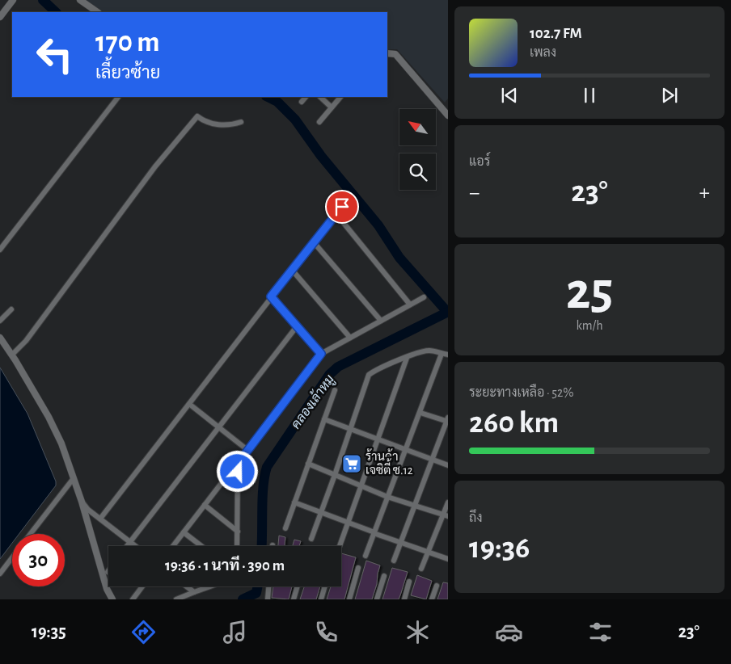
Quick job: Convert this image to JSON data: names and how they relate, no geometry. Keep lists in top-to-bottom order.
{
  "water": ["คลองเล้าหมู"],
  "places": {
    "supermarket": ["ร้านค้า เจซิตี้ ซ.12"]
  },
  "north": "top left",
  "page": {
    "turn": ["170 m", "เลี้ยวซ้าย"],
    "song": ["102.7 FM", "เพลง"],
    "tile": [
      "แอร์",
      ["25", "km/h"],
      ["ระยะทางเหลือ · 52%", "260 km"],
      ["ถึง", "19:36"]
    ],
    "heat": ["−", "23°", "+"],
    "limit": "30",
    "trip": "19:36 · 1 นาที · 390 m",
    "tabs": ["19:35", "23°"]
  }
}
